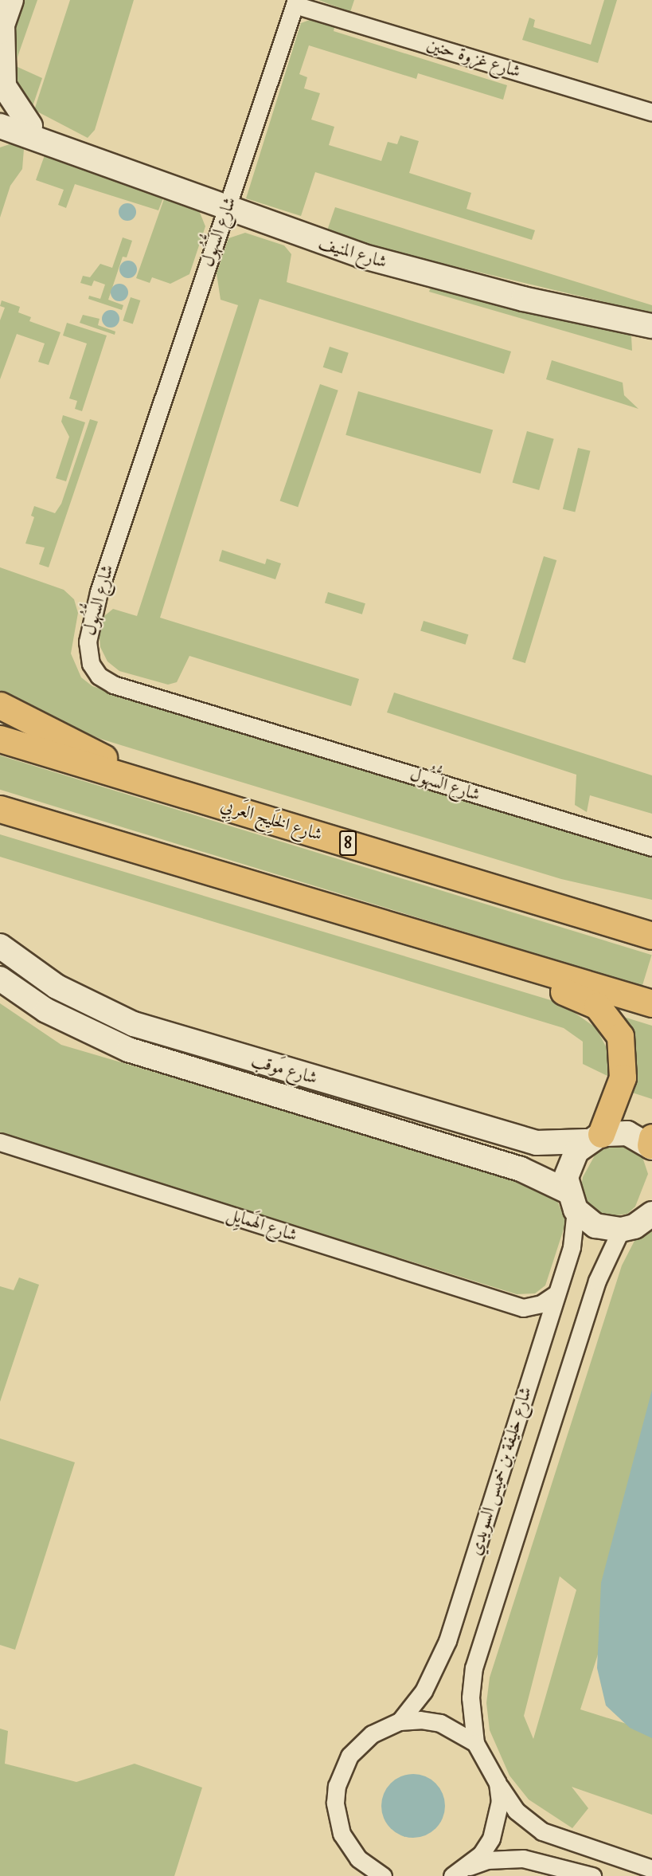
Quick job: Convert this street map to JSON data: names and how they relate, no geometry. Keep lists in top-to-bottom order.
{
  "streets": {
    "highway": ["شارع الخَلِيج العَربِي", "8"],
    "main road": ["شارع المنيف", "شارع مَوقب"],
    "street": [
      "شارع غزوة حنين",
      "شارع السُّهُول",
      "شارع الهَمايِل",
      "شارع خليفة بن خميس السويدي"
    ]
  },
  "crossings": [
    ["شارع غزوة حنين", "شارع السُّهُول"],
    ["شارع السُّهُول", "شارع المنيف"],
    ["شارع مَوقب", "شارع خليفة بن خميس السويدي"]
  ]
}
